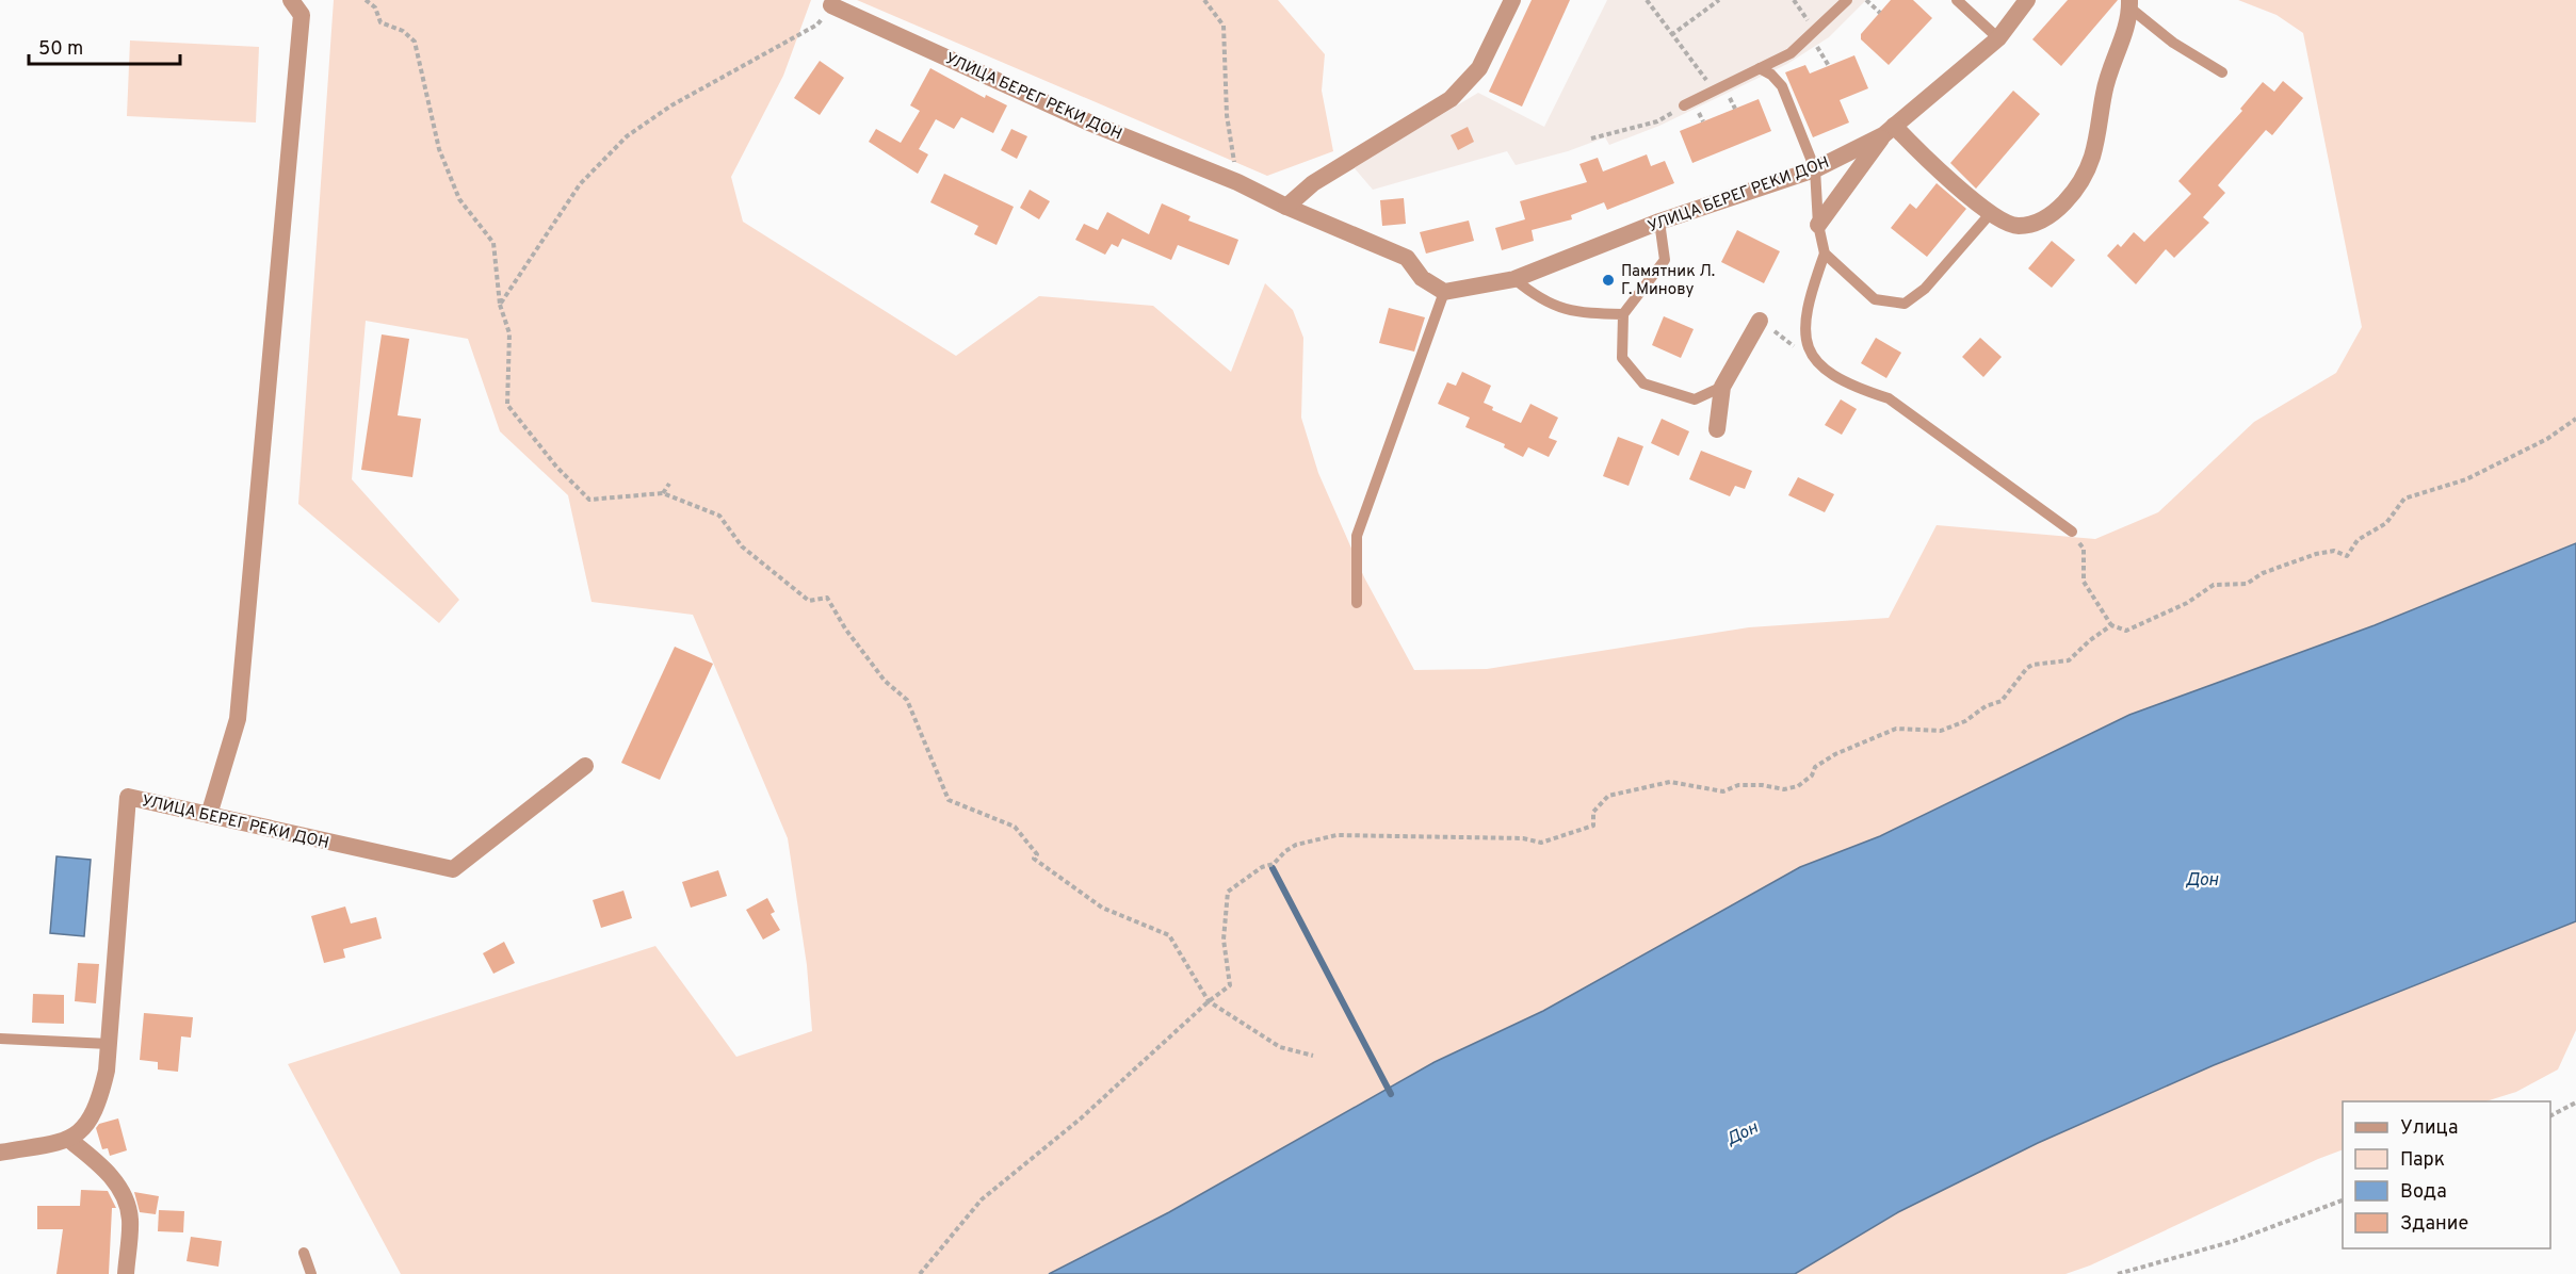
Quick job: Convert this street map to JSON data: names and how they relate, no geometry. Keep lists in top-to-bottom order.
{
  "streets": {
    "street": ["УЛИЦА БЕРЕГ РЕКИ ДОН"]
  },
  "water": ["Дон"],
  "places": ["Памятник Л. Г. Минову"],
  "legend": [
    "Улица",
    "Парк",
    "Вода",
    "Здание"
  ],
  "scale_bar": "50 m"
}
